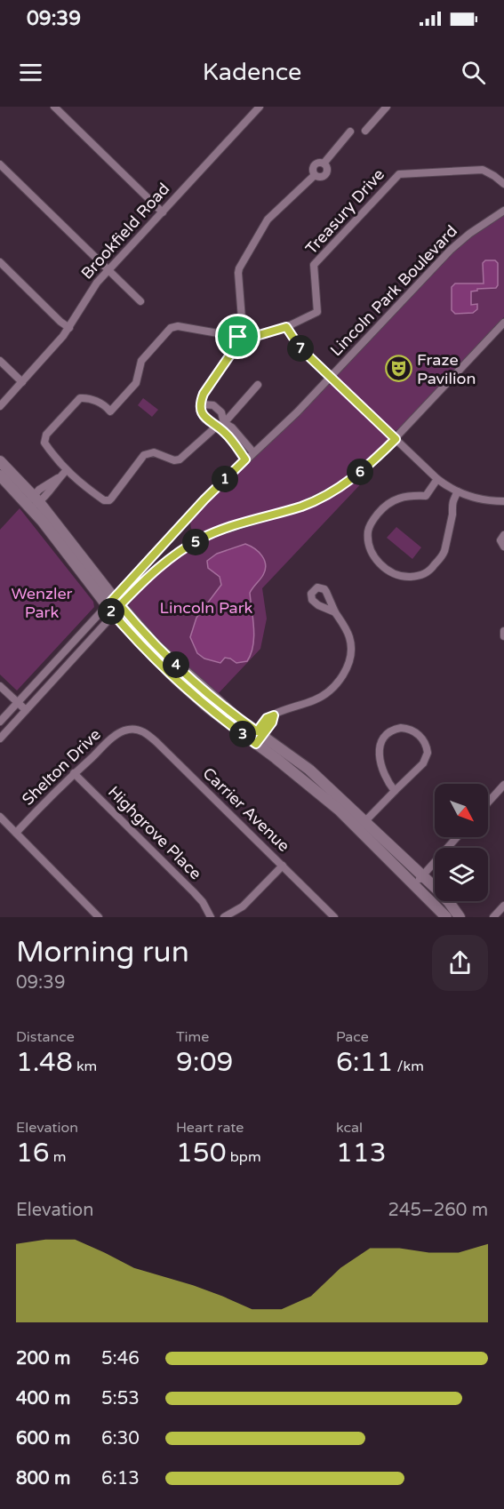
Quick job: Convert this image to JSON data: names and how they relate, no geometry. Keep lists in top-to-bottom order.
{
  "streets": {
    "street": [
      "Treasury Drive",
      "Brookfield Road",
      "Lincoln Park Boulevard",
      "Shelton Drive",
      "Carrier Avenue",
      "Highgrove Place"
    ]
  },
  "crossings": [
    ["Shelton Drive", "Carrier Avenue"],
    ["Shelton Drive", "Highgrove Place"]
  ],
  "parks": ["Wenzler Park", "Lincoln Park"],
  "places": {
    "theatre": ["Fraze Pavilion"]
  },
  "north": "bottom right",
  "page": {
    "status": "09:39",
    "header": "Kadence",
    "pins": [
      "7",
      "6",
      "1",
      "5",
      "2",
      "4",
      "3"
    ],
    "heading": ["Morning run", "09:39"],
    "stats": [
      ["Distance", "1.48 km"],
      ["Time", "9:09"],
      ["Pace", "6:11 /km"],
      ["Elevation", "16 m"],
      ["Heart rate", "150 bpm"],
      ["kcal", "113"]
    ],
    "chart": ["Elevation", "245–260 m"],
    "list": [
      {
        "name": "200 m",
        "note": "5:46"
      },
      {
        "name": "400 m",
        "note": "5:53"
      },
      {
        "name": "600 m",
        "note": "6:30"
      },
      {
        "name": "800 m",
        "note": "6:13"
      }
    ]
  }
}
